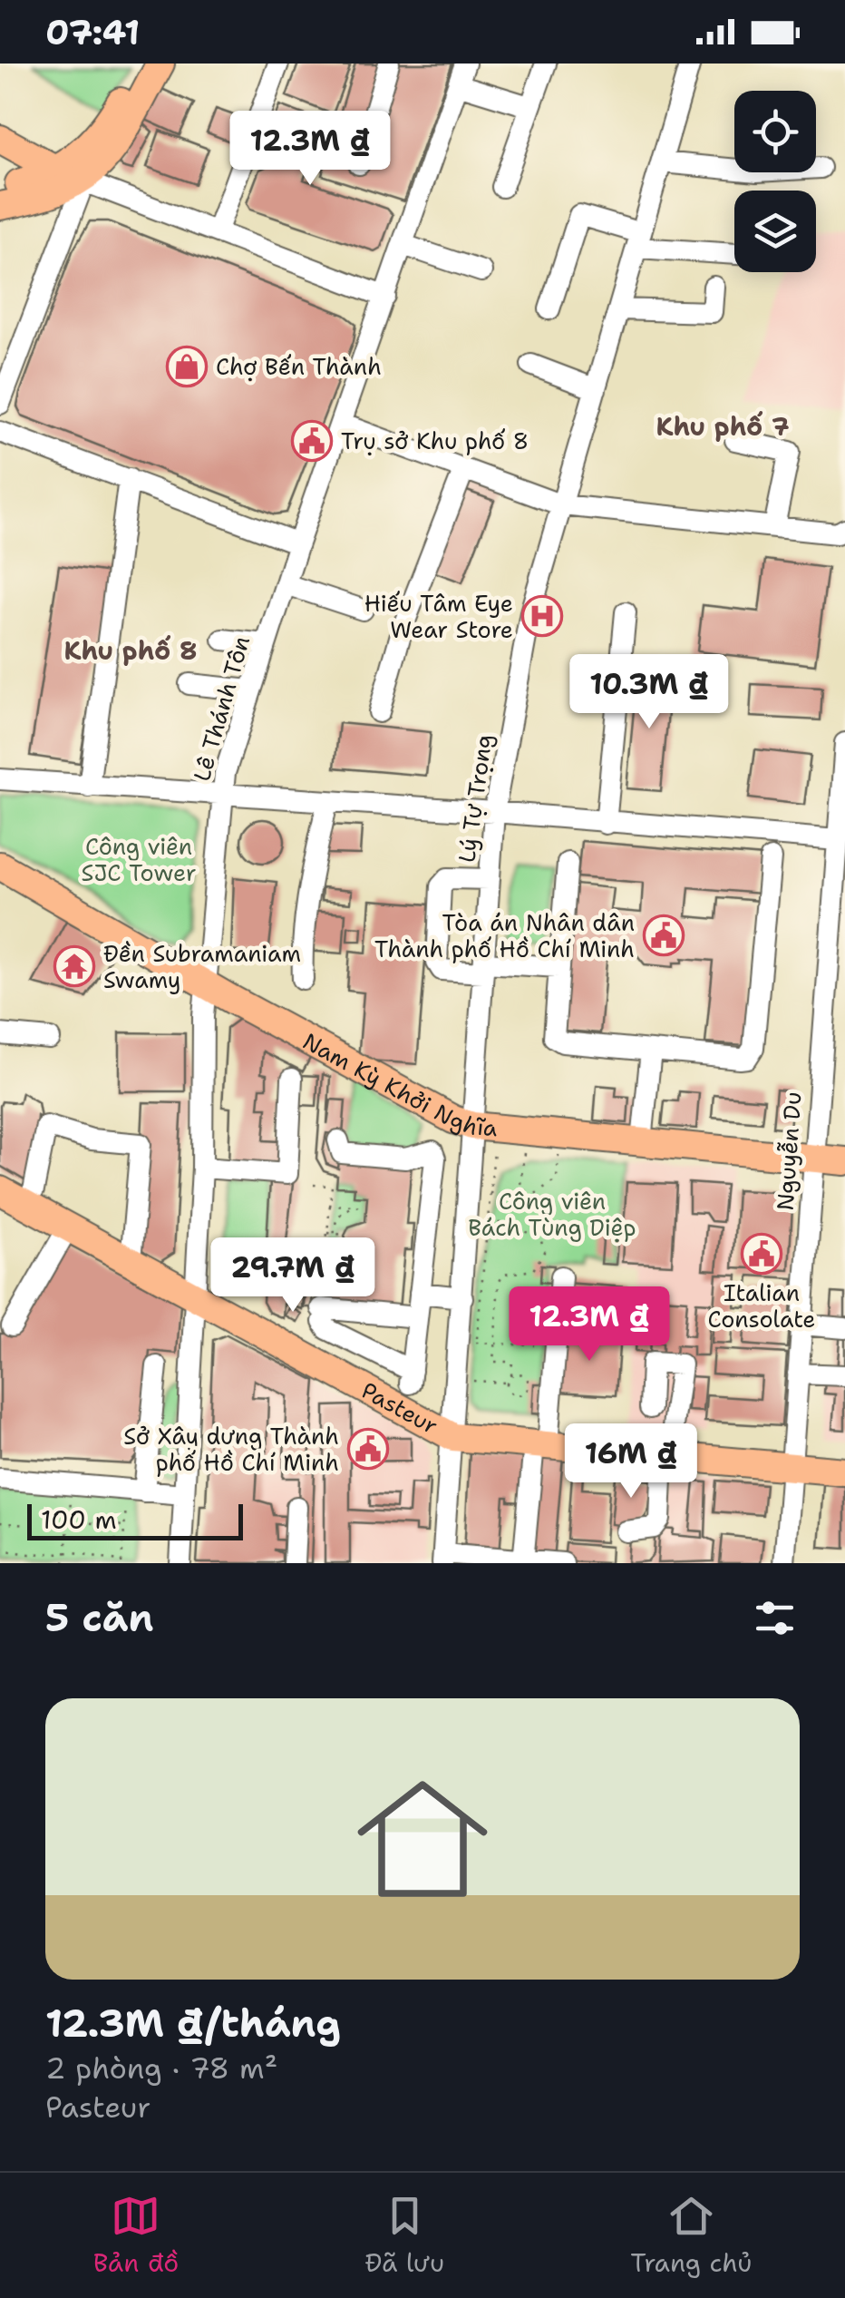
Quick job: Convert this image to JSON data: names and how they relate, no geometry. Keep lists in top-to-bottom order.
{
  "streets": {
    "main road": ["Nam Kỳ Khởi Nghĩa", "Pasteur"],
    "street": ["Lê Thánh Tôn", "Lý Tự Trọng", "Nguyễn Du"]
  },
  "crossings": [
    ["Lê Thánh Tôn", "Nam Kỳ Khởi Nghĩa"],
    ["Lê Thánh Tôn", "Pasteur"],
    ["Lý Tự Trọng", "Nam Kỳ Khởi Nghĩa"],
    ["Lý Tự Trọng", "Pasteur"],
    ["Nam Kỳ Khởi Nghĩa", "Nguyễn Du"],
    ["Nguyễn Du", "Pasteur"]
  ],
  "districts": ["Khu phố 7", "Khu phố 8"],
  "parks": ["Công viên SJC Tower", "Công viên Bách Tùng Diệp"],
  "places": {
    "shop": ["Chợ Bến Thành"],
    "public building": [
      "Trụ sở Khu phố 8",
      "Tòa án Nhân dân Thành phố Hồ Chí Minh",
      "Italian Consolate",
      "Sở Xây dựng Thành phố Hồ Chí Minh"
    ],
    "hospital": ["Hiếu Tâm Eye Wear Store"],
    "temple": ["Đền Subramaniam Swamy"]
  },
  "scale_bar": "100 m",
  "page": {
    "status": "07:41",
    "price": [
      "12.3M ₫",
      "10.3M ₫",
      "29.7M ₫",
      "12.3M ₫",
      "16M ₫"
    ],
    "scale": "100 m",
    "heading": "5 căn",
    "list": [
      {
        "name": "12.3M ₫/tháng",
        "note": "2 phòng · 78 m² · Pasteur"
      }
    ],
    "tabs": ["Bản đồ", "Đã lưu", "Trang chủ"]
  }
}
